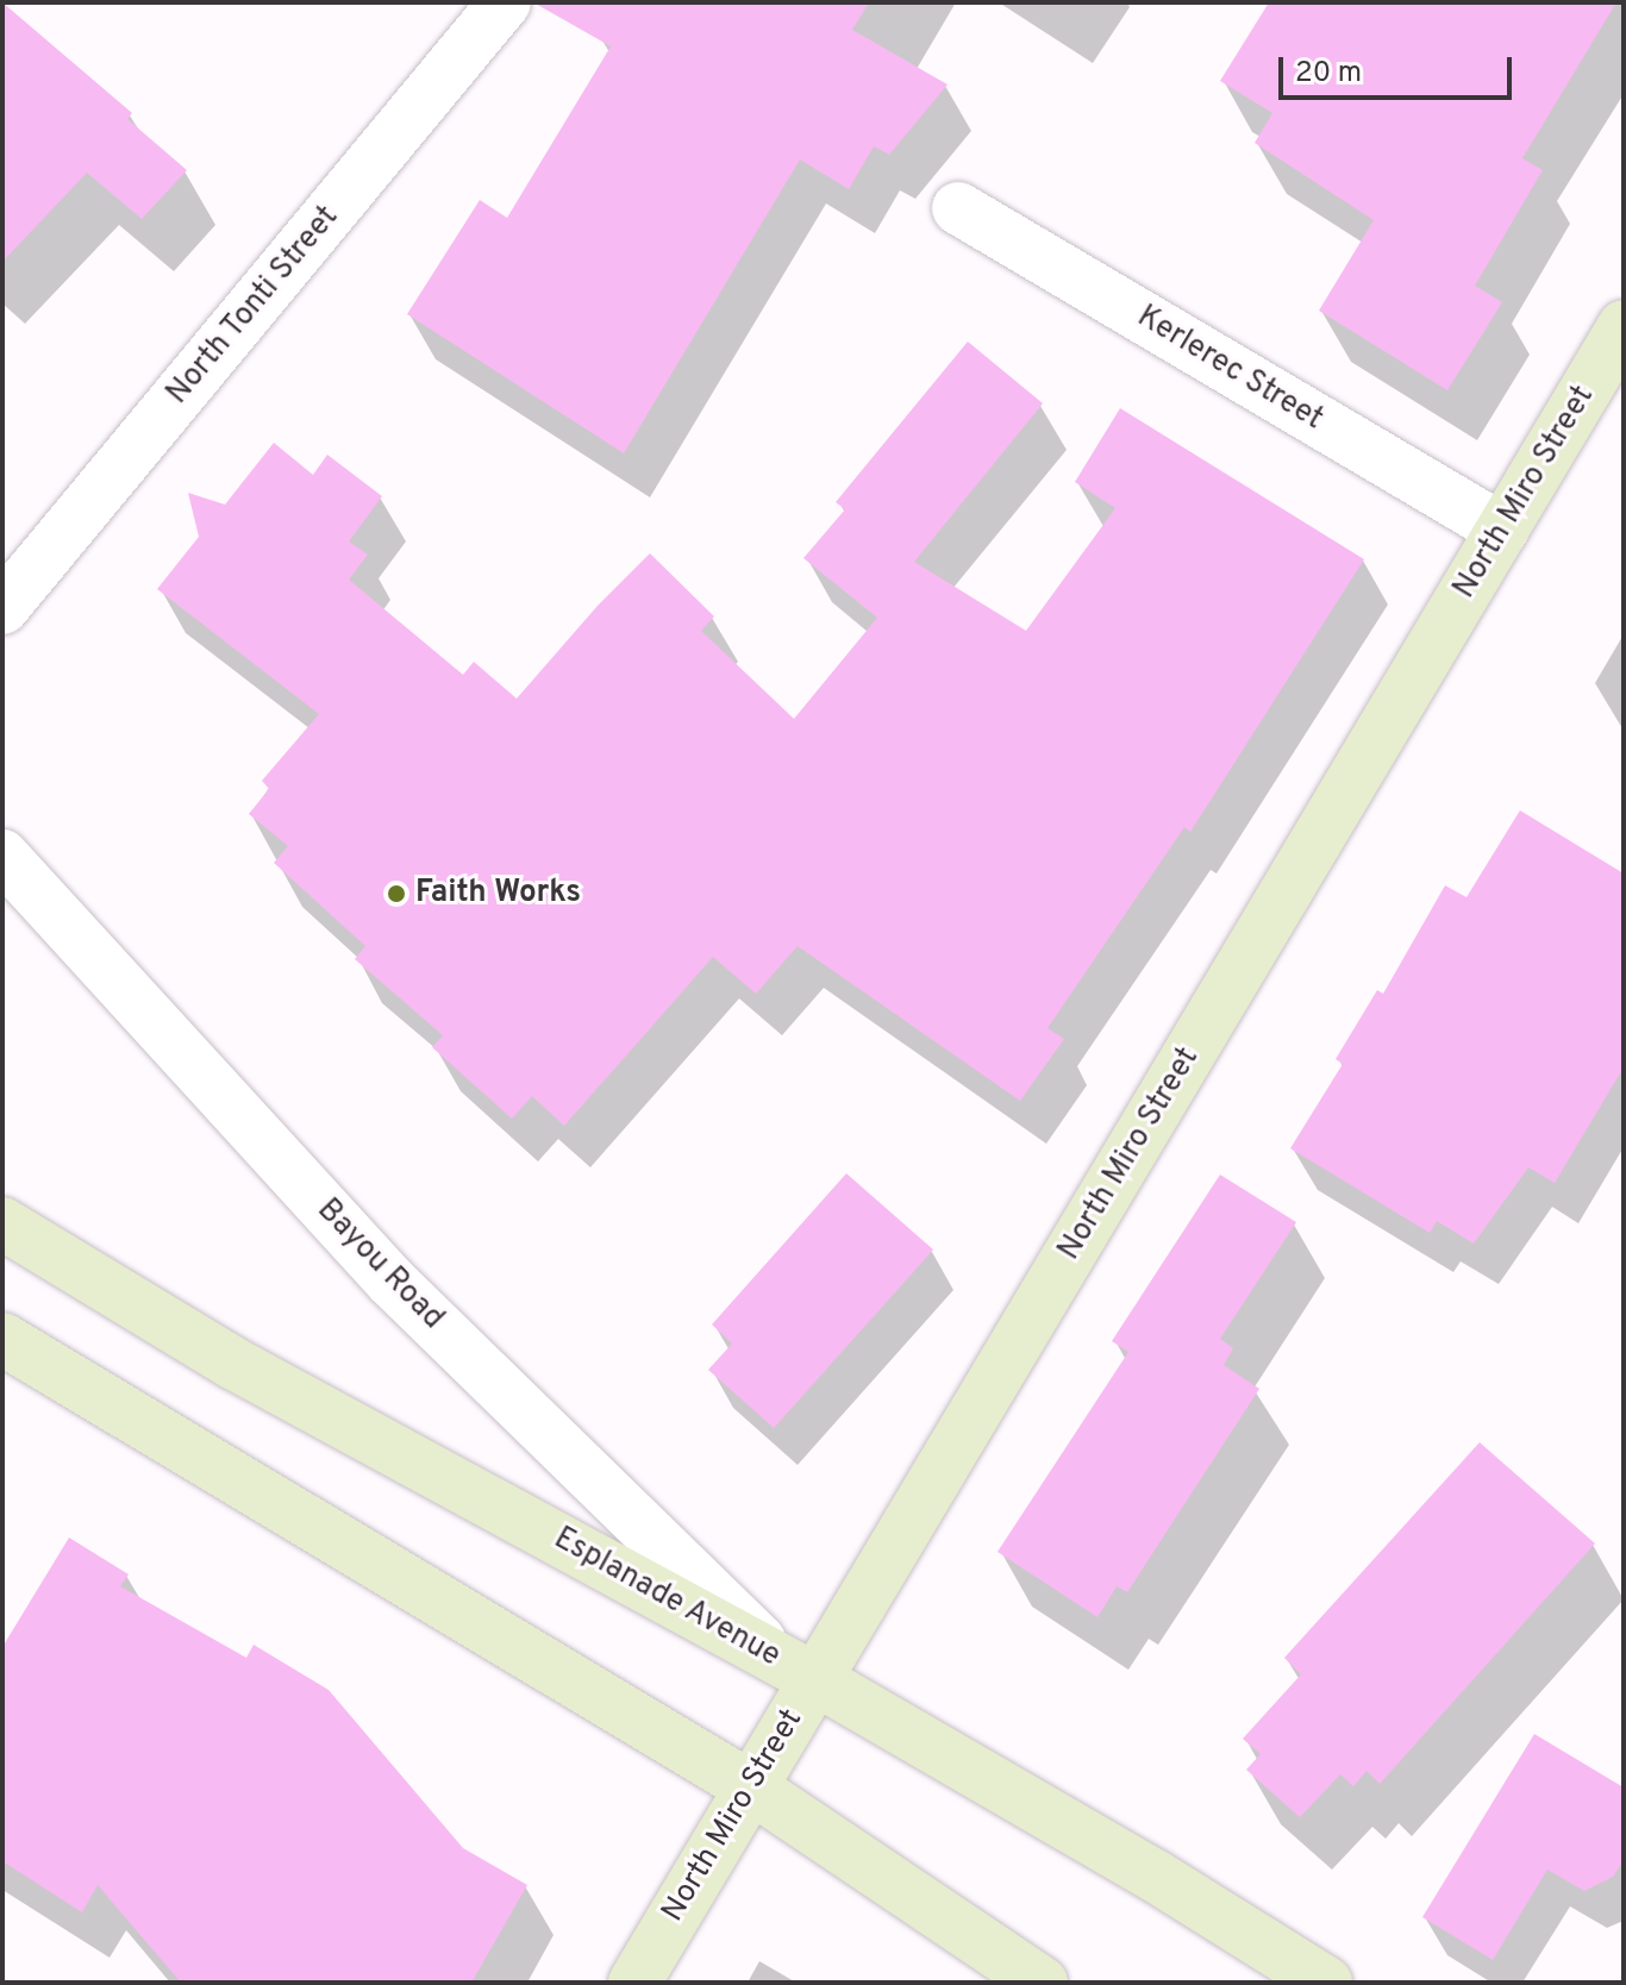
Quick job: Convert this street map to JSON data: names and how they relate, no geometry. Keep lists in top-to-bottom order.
{
  "streets": {
    "street": [
      "North Tonti Street",
      "Kerlerec Street",
      "North Miro Street",
      "Bayou Road",
      "Esplanade Avenue"
    ]
  },
  "crossings": [
    ["Kerlerec Street", "North Miro Street"],
    ["North Miro Street", "Bayou Road"],
    ["North Miro Street", "Esplanade Avenue"],
    ["Bayou Road", "Esplanade Avenue"]
  ],
  "places": ["Faith Works"],
  "scale_bar": "20 m"
}
